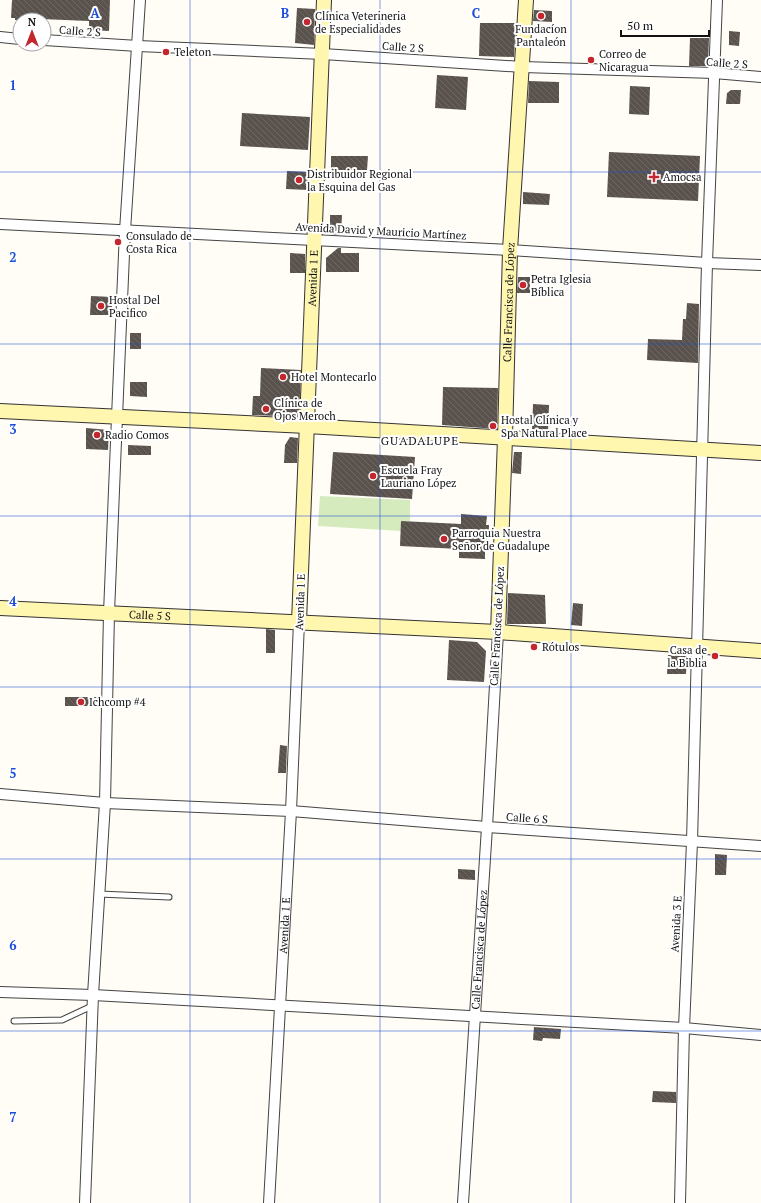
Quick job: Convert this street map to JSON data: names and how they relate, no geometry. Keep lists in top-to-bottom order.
{
  "streets": {
    "street": [
      "Calle 2 S",
      "Avenida David y Mauricio Martínez",
      "Avenida 1 E",
      "Calle Francisca de López",
      "Calle 5 S",
      "Calle 6 S",
      "Avenida 3 E"
    ]
  },
  "crossings": [
    ["Calle 2 S", "Avenida 1 E"],
    ["Calle 2 S", "Calle Francisca de López"],
    ["Calle 2 S", "Avenida 3 E"],
    ["Avenida David y Mauricio Martínez", "Avenida 1 E"],
    ["Avenida David y Mauricio Martínez", "Calle Francisca de López"],
    ["Avenida David y Mauricio Martínez", "Avenida 3 E"],
    ["Avenida 1 E", "Calle 5 S"],
    ["Avenida 1 E", "Calle 6 S"],
    ["Calle Francisca de López", "Calle 5 S"],
    ["Calle Francisca de López", "Calle 6 S"],
    ["Calle 5 S", "Avenida 3 E"],
    ["Calle 6 S", "Avenida 3 E"]
  ],
  "districts": ["GUADALUPE"],
  "places": {
    "other": [
      "Fundacíon Pantaleón",
      "Clínica Veterineria de Especialidades",
      "Teleton",
      "Correo de Nicaragua",
      "Distribuidor Regional la Esquina del Gas",
      "Consulado de Costa Rica",
      "Petra Iglesia Bíblica",
      "Hostal Del Pacifico",
      "Hotel Montecarlo",
      "Clínica de Ojos Meroch",
      "Hostal Clínica y Spa Natural Place",
      "Radio Comos",
      "Escuela Fray Lauriano López",
      "Parroquia Nuestra Señor de Guadalupe",
      "Rótulos",
      "Casa de la Biblia",
      "Ichcomp #4"
    ],
    "health": ["Amocsa"]
  },
  "scale_bar": "50 m",
  "north": "top",
  "grid": {
    "columns": ["A", "B", "C"],
    "rows": [
      "1",
      "2",
      "3",
      "4",
      "5",
      "6",
      "7"
    ]
  }
}
